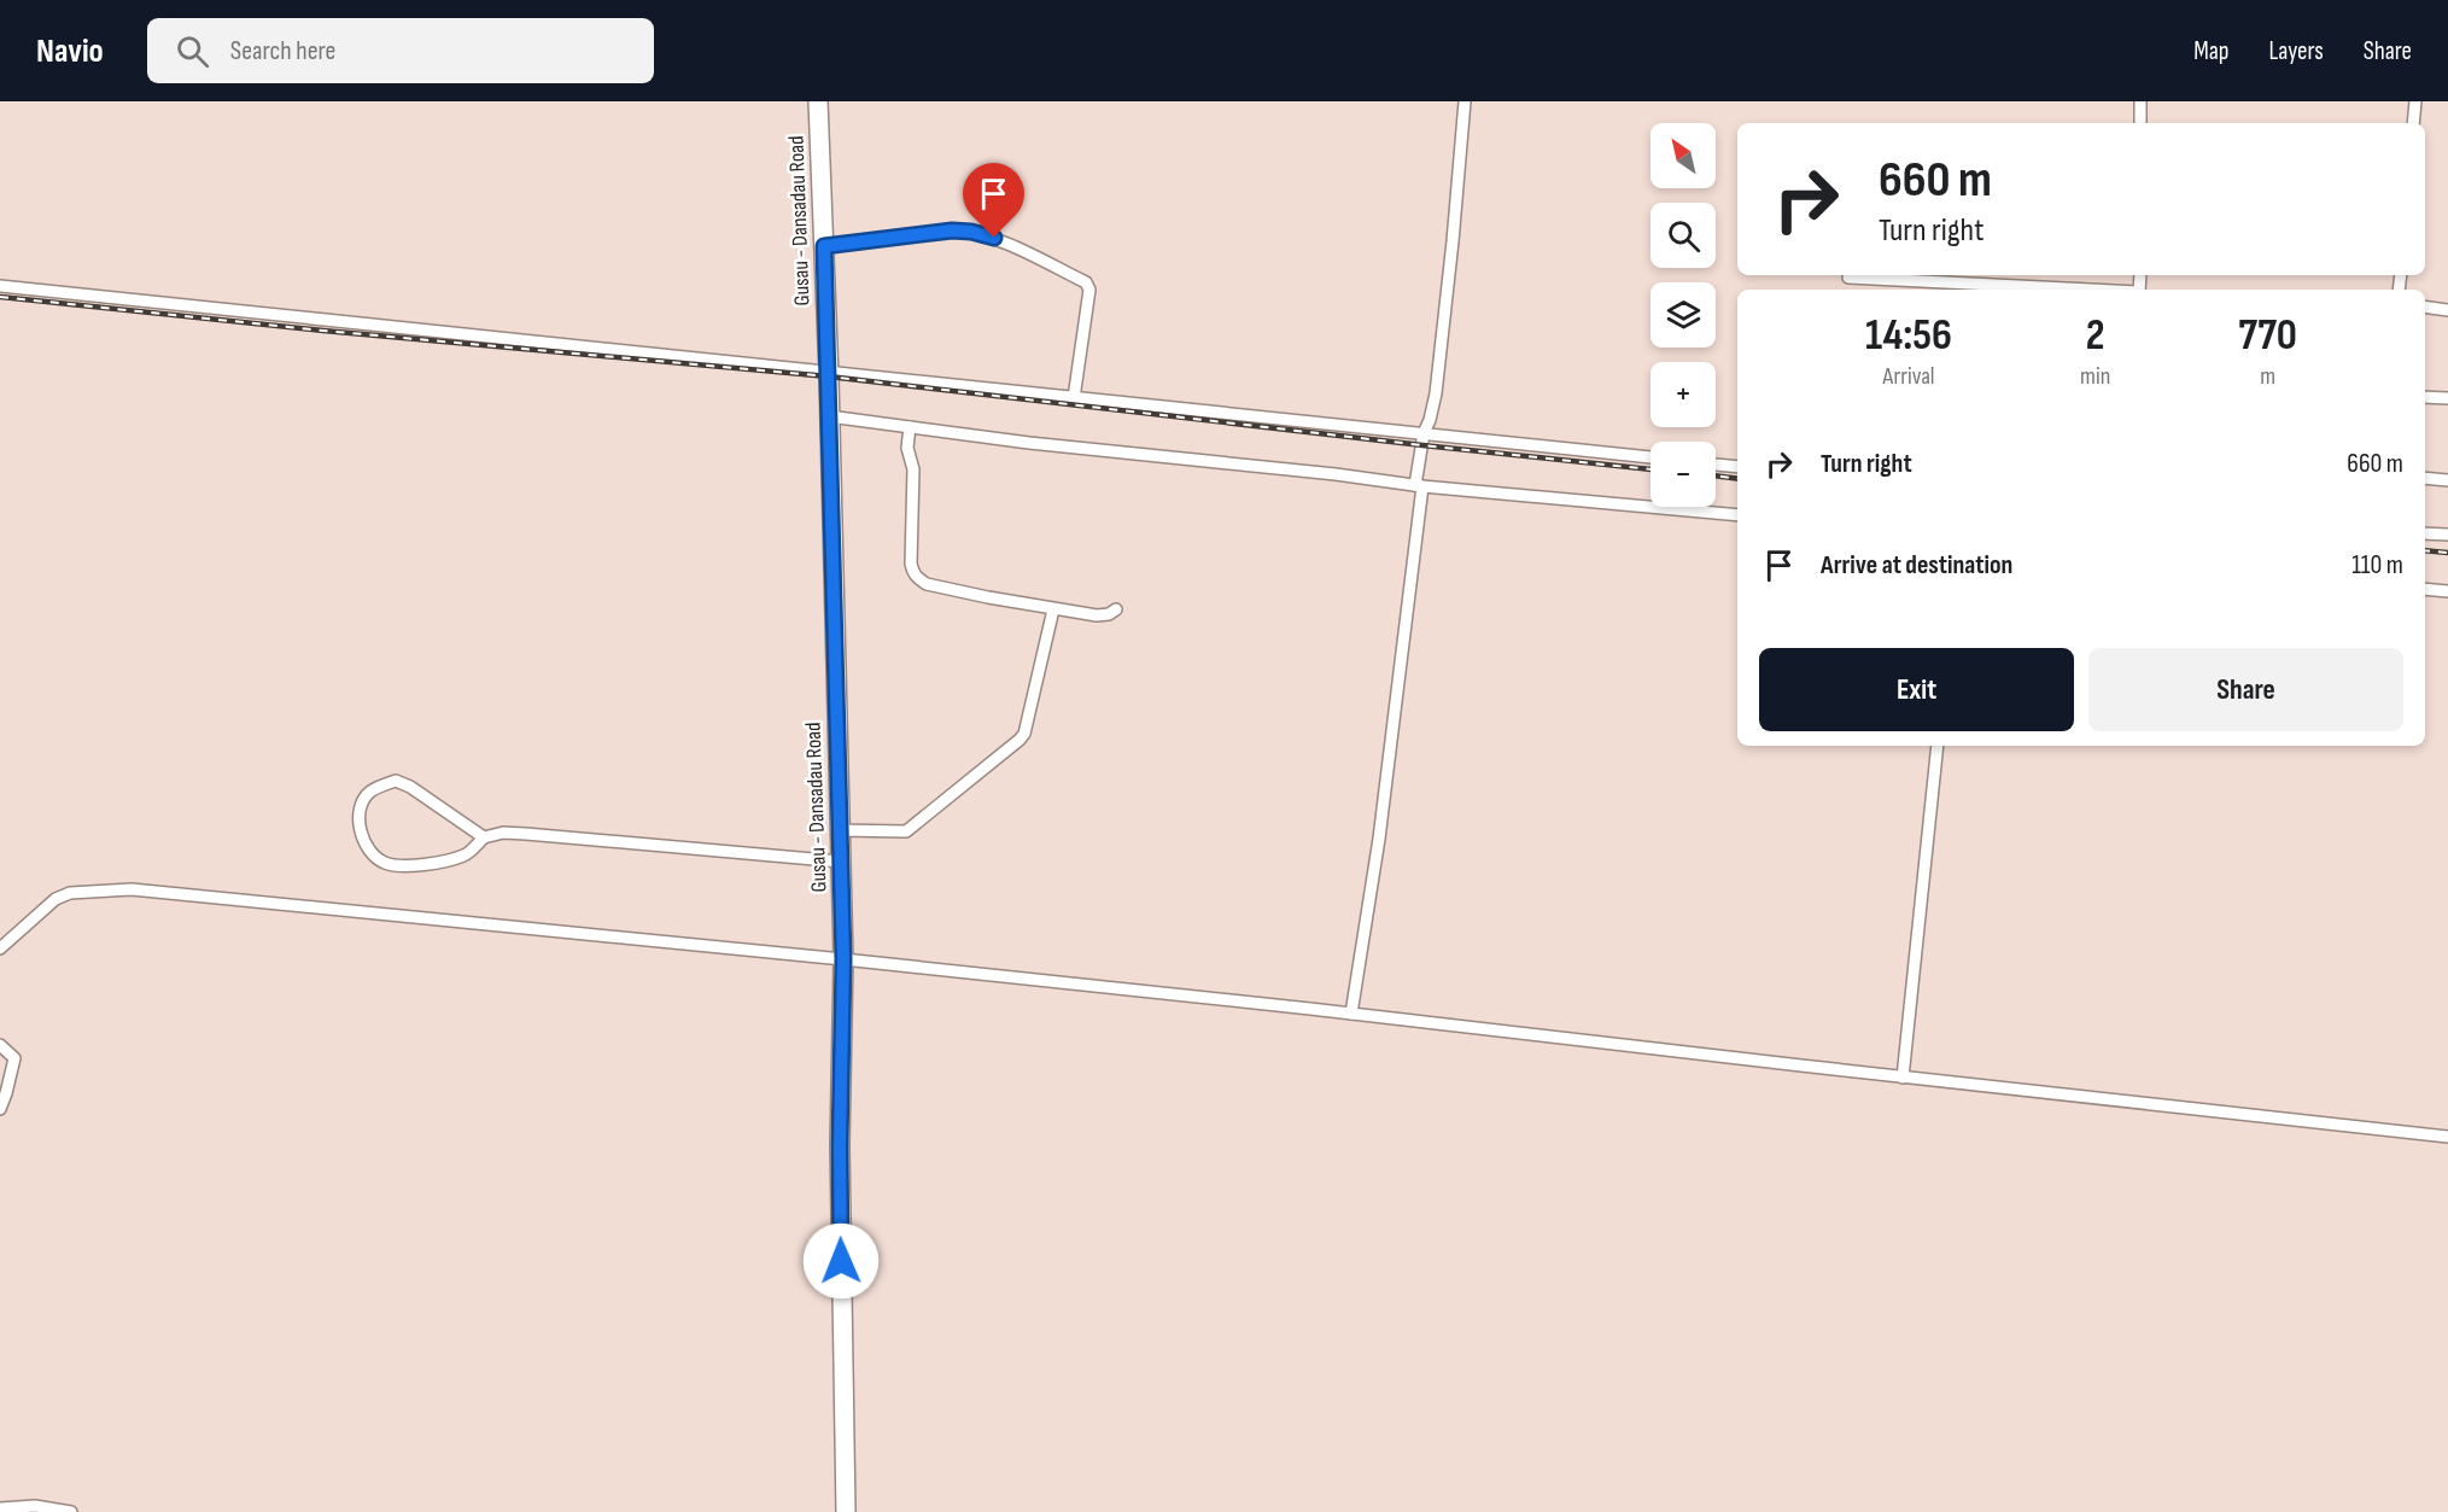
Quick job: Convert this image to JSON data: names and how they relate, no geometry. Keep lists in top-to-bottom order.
{
  "streets": {
    "main road": ["Gusau - Dansadau Road"]
  },
  "north": "top left",
  "page": {
    "header": "Navio",
    "search": "Search here",
    "nav": ["Map", "Layers", "Share"],
    "map_buttons": ["+", "−"],
    "turn": ["660 m", "Turn right"],
    "eta": [
      "14:56",
      "Arrival",
      "2",
      "min",
      "770",
      "m"
    ],
    "list": [
      {
        "name": "Turn right",
        "value": "660 m"
      },
      {
        "name": "Arrive at destination",
        "value": "110 m"
      }
    ],
    "buttons": ["Exit", "Share"]
  }
}
